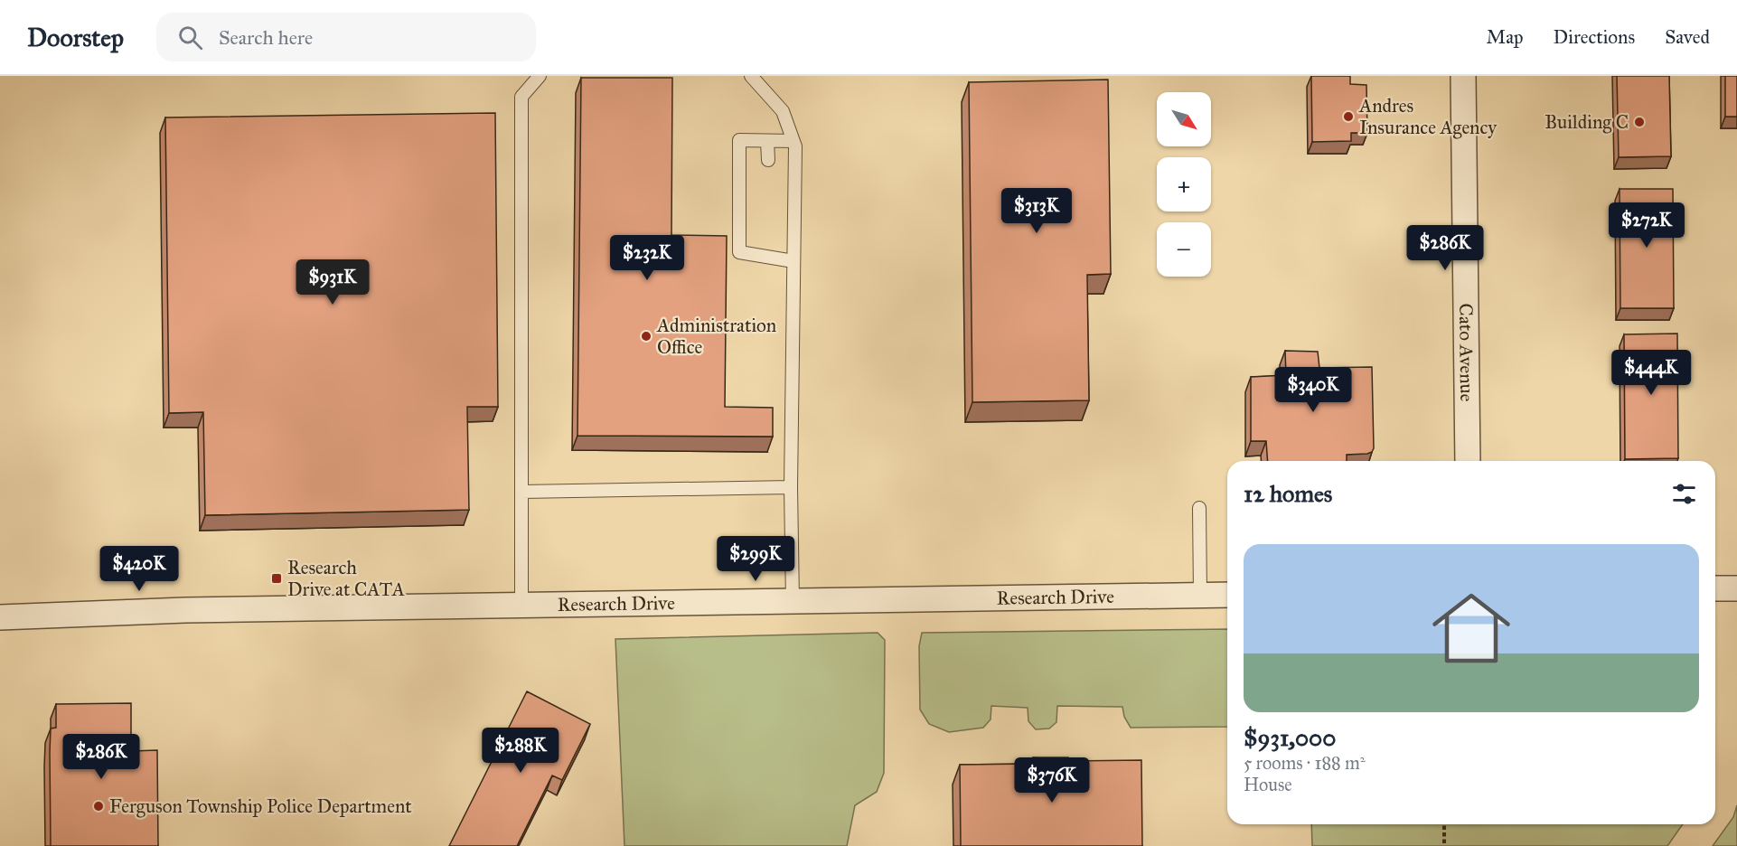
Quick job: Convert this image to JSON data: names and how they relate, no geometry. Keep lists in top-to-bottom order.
{
  "streets": {
    "street": ["Cato Avenue", "Research Drive"]
  },
  "places": {
    "other": [
      "Andres Insurance Agency",
      "Building C",
      "Administration Office",
      "Ferguson Township Police Department"
    ],
    "transit": ["Research Drive at CATA"]
  },
  "north": "bottom right",
  "page": {
    "header": "Doorstep",
    "search": "Search here",
    "nav": ["Map", "Directions", "Saved"],
    "map_buttons": ["+", "−"],
    "price": [
      "$313K",
      "$272K",
      "$286K",
      "$232K",
      "$931K",
      "$444K",
      "$340K",
      "$299K",
      "$420K",
      "$288K",
      "$286K",
      "$376K"
    ],
    "heading": "12 homes",
    "list": [
      {
        "name": "$931,000",
        "note": "5 rooms · 188 m² · House"
      }
    ]
  }
}
